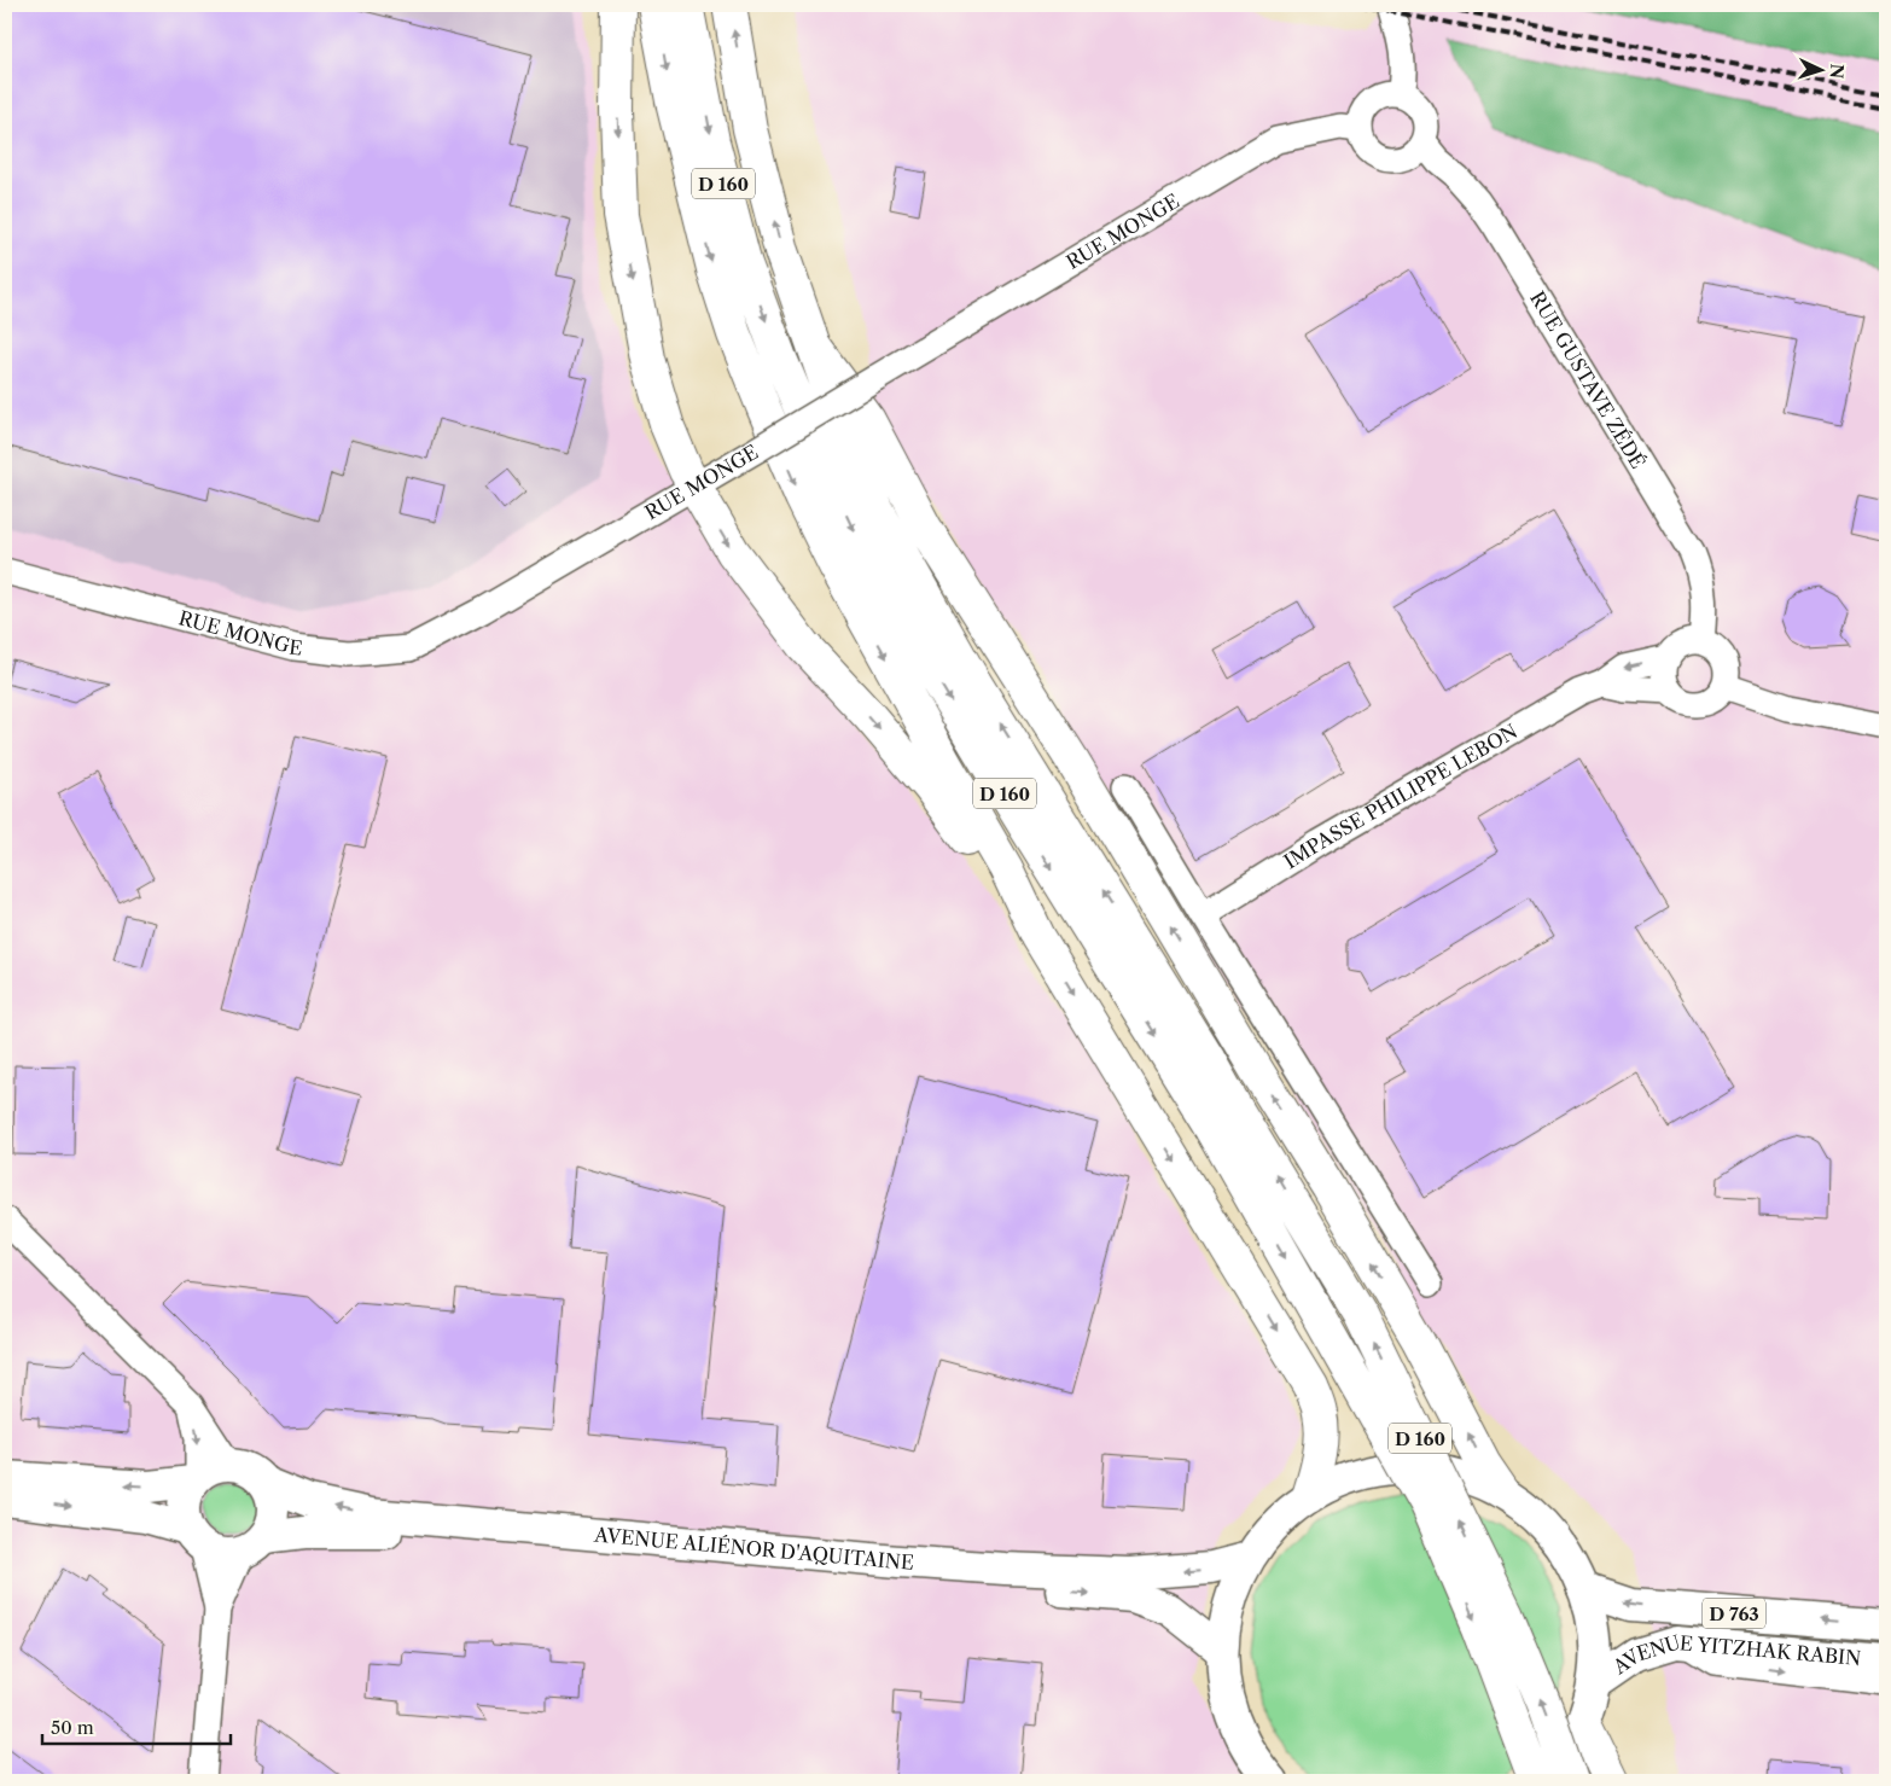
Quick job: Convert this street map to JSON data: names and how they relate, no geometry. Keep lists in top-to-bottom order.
{
  "streets": {
    "highway": ["D 160"],
    "main road": ["AVENUE ALIÉNOR D'AQUITAINE", "D 763", "AVENUE YITZHAK RABIN"],
    "street": ["RUE MONGE", "RUE GUSTAVE ZÉDÉ", "IMPASSE PHILIPPE LEBON"]
  },
  "crossings": [
    ["RUE MONGE", "RUE GUSTAVE ZÉDÉ"],
    ["RUE GUSTAVE ZÉDÉ", "IMPASSE PHILIPPE LEBON"]
  ],
  "scale_bar": "50 m",
  "north": "right"
}
